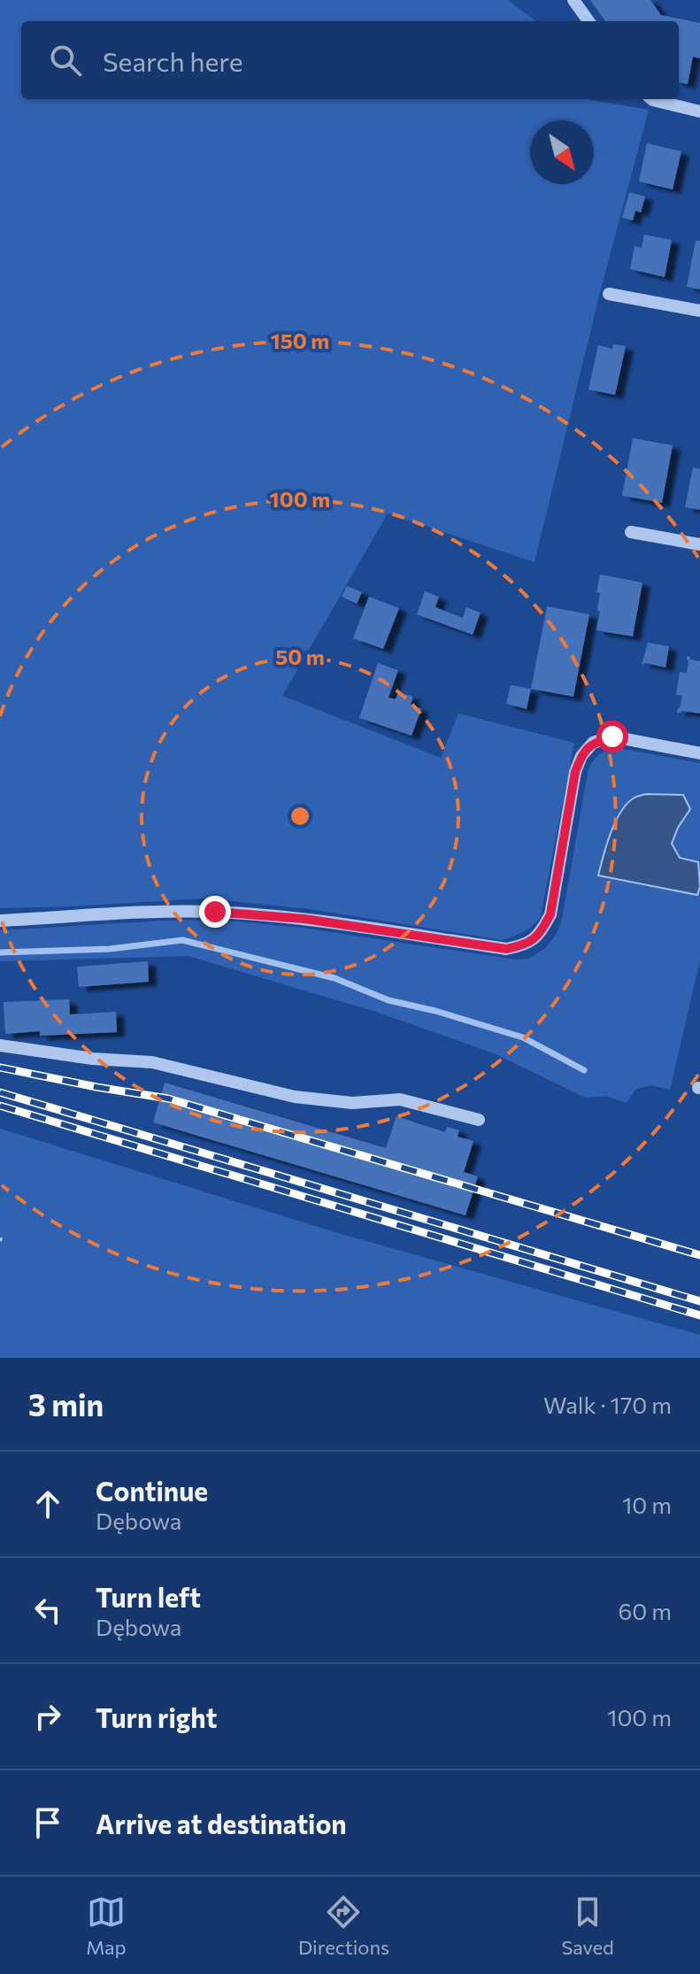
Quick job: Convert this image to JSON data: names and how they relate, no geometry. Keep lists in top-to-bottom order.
{
  "north": "bottom right",
  "page": {
    "search": "Search here",
    "heading": ["3 min", "Walk · 170 m"],
    "list": [
      ["Continue", "Dębowa", "10 m"],
      ["Turn left", "Dębowa", "60 m"],
      ["Turn right", "100 m"],
      "Arrive at destination"
    ],
    "nav": ["Map", "Directions", "Saved"]
  },
  "rings": ["150 m", "100 m", "50 m"]
}
